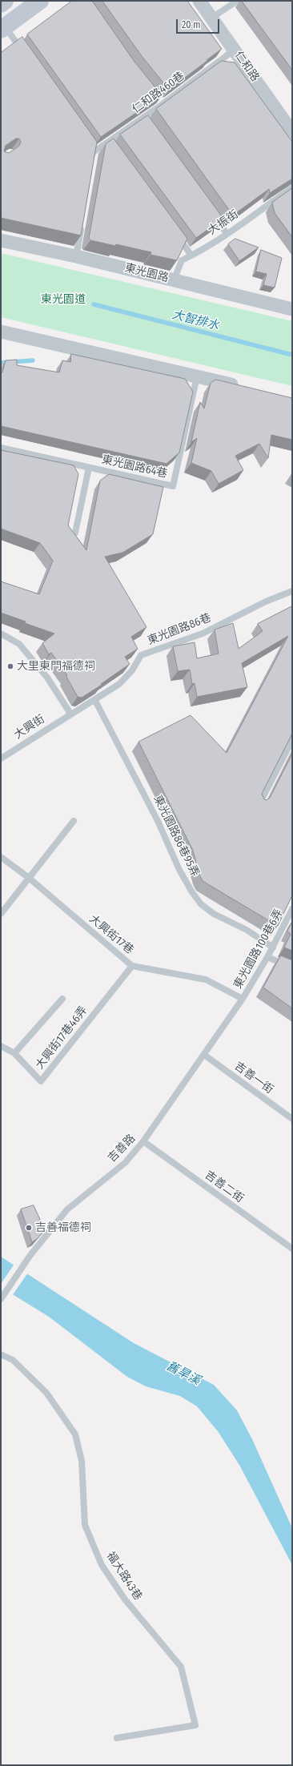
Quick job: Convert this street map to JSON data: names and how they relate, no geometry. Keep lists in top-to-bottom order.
{
  "streets": {
    "street": ["仁和路", "東光園路"],
    "lane": [
      "仁和路460巷",
      "大振街",
      "東光園路64巷",
      "東光園路86巷",
      "大興街",
      "東光園路86巷95弄",
      "大興街17巷",
      "東光園路100巷6弄",
      "大興街17巷46弄",
      "吉善一街",
      "吉善路",
      "吉善二街",
      "福大路43巷"
    ]
  },
  "crossings": [
    ["仁和路", "仁和路460巷"],
    ["大振街", "東光園路"],
    ["東光園路86巷", "大興街"],
    ["東光園路86巷", "東光園路86巷95弄"],
    ["東光園路86巷95弄", "東光園路100巷6弄"],
    ["大興街17巷", "東光園路100巷6弄"],
    ["大興街17巷", "大興街17巷46弄"],
    ["大興街17巷", "吉善路"],
    ["東光園路100巷6弄", "吉善路"],
    ["吉善一街", "吉善路"],
    ["吉善路", "吉善二街"]
  ],
  "water": ["大智排水", "舊旱溪"],
  "parks": ["東光園道"],
  "places": ["大里東門福德祠", "吉善福德祠"],
  "scale_bar": "20 m"
}
